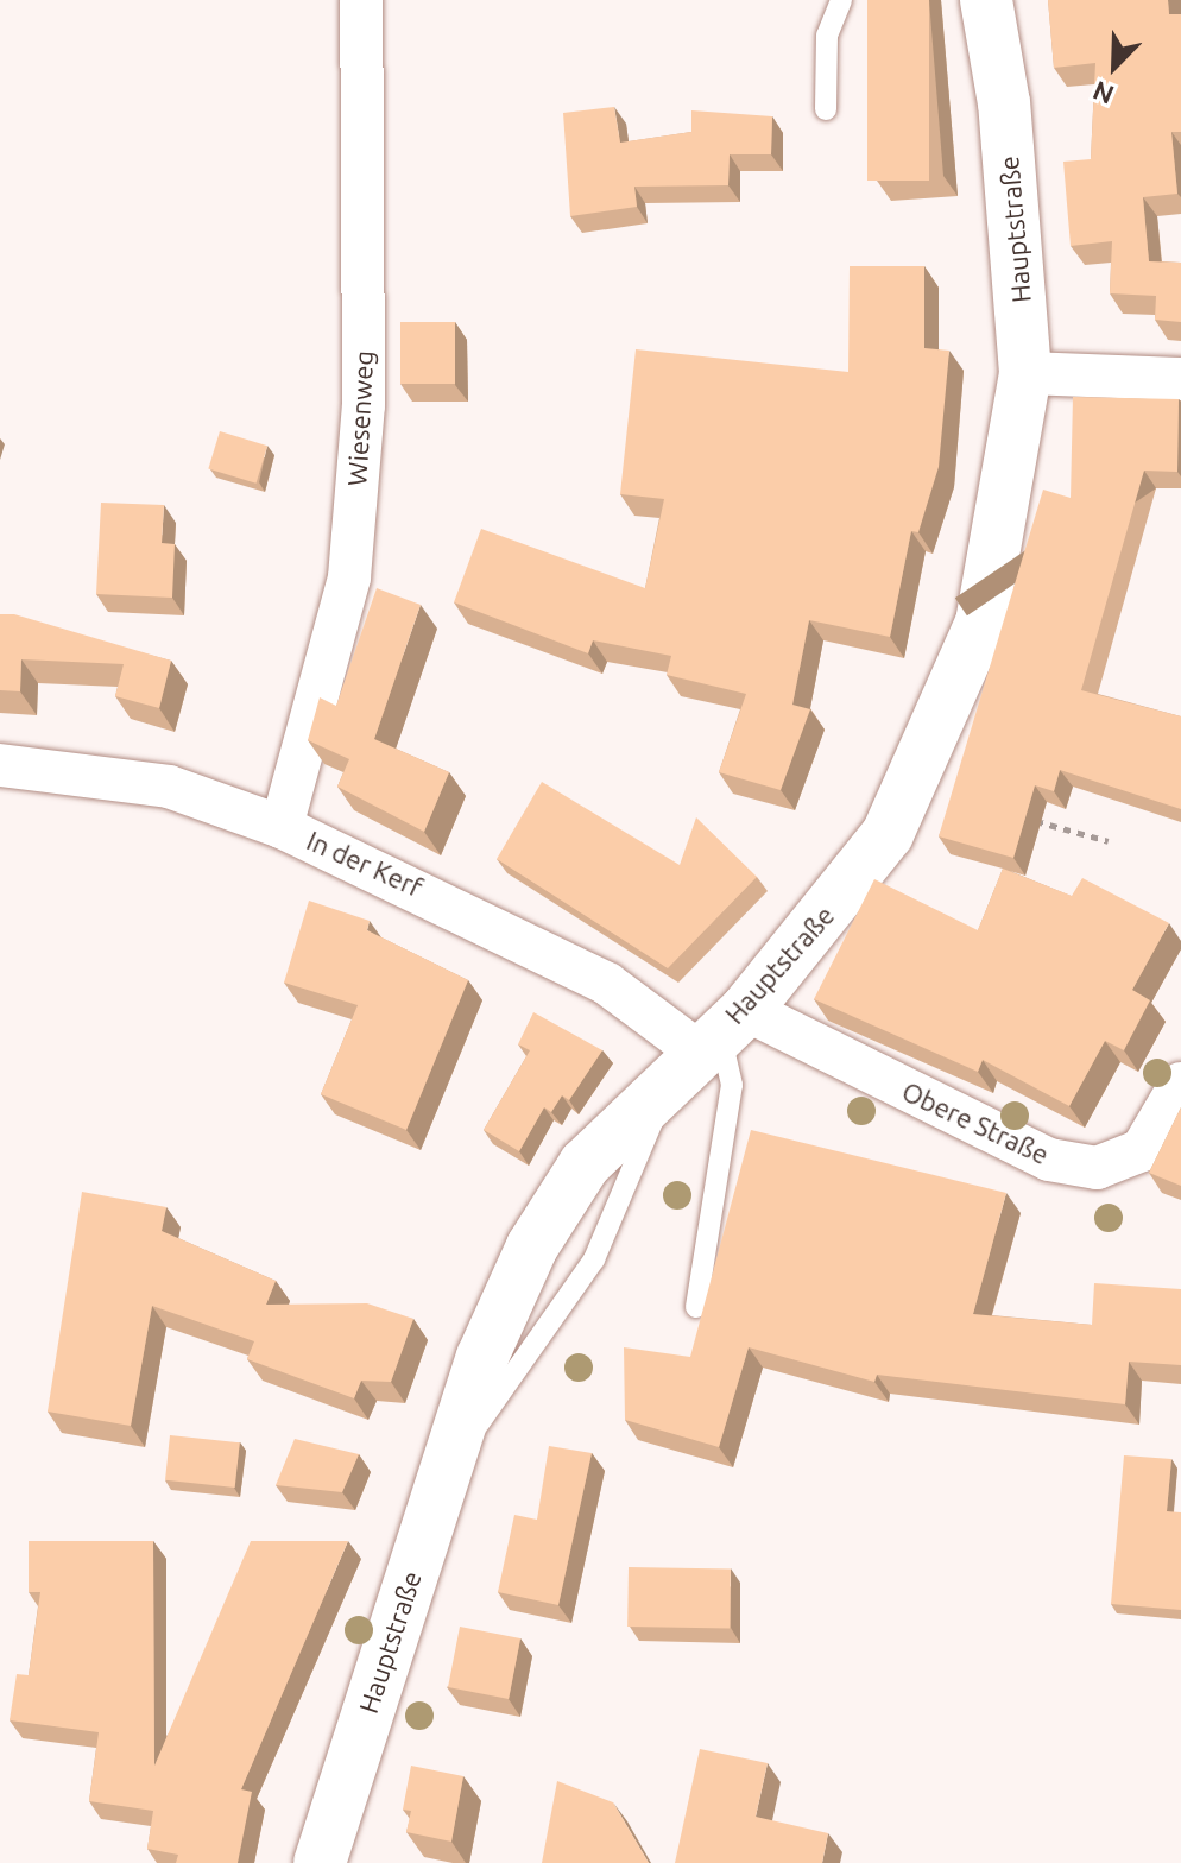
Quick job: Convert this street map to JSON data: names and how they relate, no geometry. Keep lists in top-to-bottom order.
{
  "streets": {
    "street": [
      "Hauptstraße",
      "Wiesenweg",
      "In der Kerf",
      "Obere Straße"
    ]
  },
  "crossings": [
    ["Hauptstraße", "In der Kerf"],
    ["Hauptstraße", "Obere Straße"],
    ["Wiesenweg", "In der Kerf"],
    ["In der Kerf", "Obere Straße"]
  ],
  "north": "bottom left"
}
